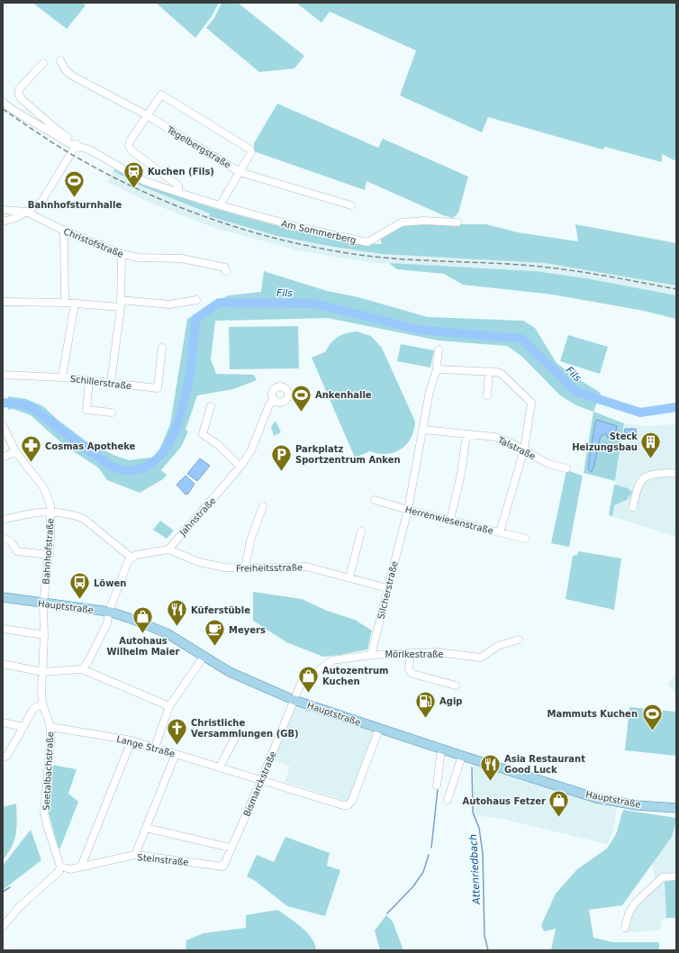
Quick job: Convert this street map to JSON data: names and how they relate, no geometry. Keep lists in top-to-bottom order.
{
  "streets": {
    "main road": ["Hauptstraße"],
    "street": [
      "Tegelbergstraße",
      "Am Sommerberg",
      "Christofstraße",
      "Schillerstraße",
      "Talstraße",
      "Jahnstraße",
      "Herrenwiesenstraße",
      "Bahnhofstraße",
      "Freiheitsstraße",
      "Silcherstraße",
      "Mörikestraße",
      "Lange Straße",
      "Seetalbachstraße",
      "Bismarckstraße",
      "Steinstraße"
    ]
  },
  "crossings": [
    ["Talstraße", "Silcherstraße"],
    ["Jahnstraße", "Freiheitsstraße"],
    ["Herrenwiesenstraße", "Silcherstraße"],
    ["Bahnhofstraße", "Hauptstraße"],
    ["Bahnhofstraße", "Seetalbachstraße"],
    ["Freiheitsstraße", "Silcherstraße"],
    ["Silcherstraße", "Mörikestraße"],
    ["Hauptstraße", "Lange Straße"],
    ["Hauptstraße", "Bismarckstraße"],
    ["Lange Straße", "Seetalbachstraße"],
    ["Lange Straße", "Bismarckstraße"],
    ["Seetalbachstraße", "Steinstraße"],
    ["Bismarckstraße", "Steinstraße"]
  ],
  "water": ["Fils", "Attenriedbach"],
  "places": {
    "station": ["Kuchen (Fils)"],
    "sports": ["Bahnhofsturnhalle", "Ankenhalle", "Mammuts Kuchen"],
    "building": ["Steck Heizungsbau"],
    "pharmacy": ["Cosmas Apotheke"],
    "parking": ["Parkplatz Sportzentrum Anken"],
    "bus stop": ["Löwen"],
    "restaurant": ["Küferstüble", "Asia Restaurant Good Luck"],
    "shop": ["Autohaus Wilhelm Maier", "Autozentrum Kuchen", "Autohaus Fetzer"],
    "cafe": ["Meyers"],
    "fuel station": ["Agip"],
    "church": ["Christliche Versammlungen (GB)"]
  }
}
